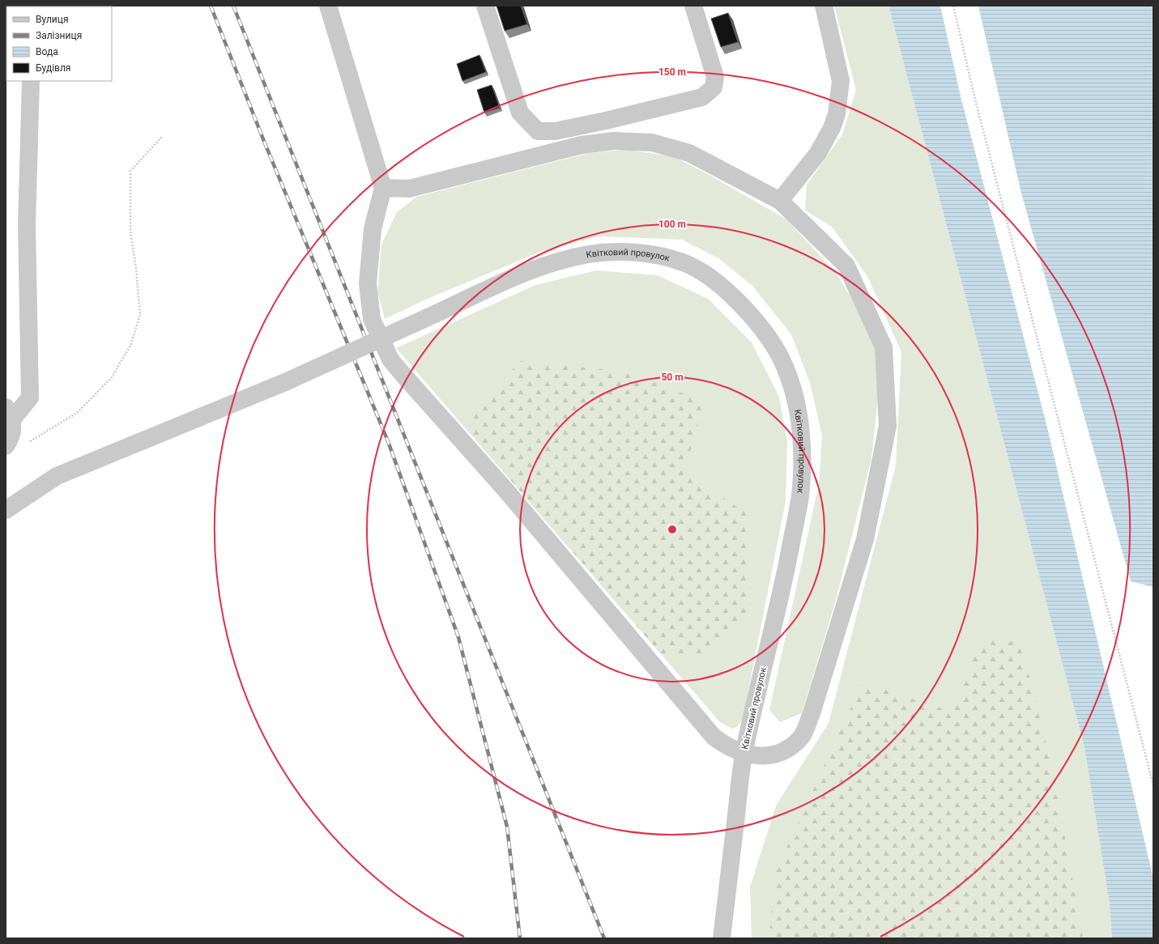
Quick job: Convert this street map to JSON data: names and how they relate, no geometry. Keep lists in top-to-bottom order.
{
  "streets": {
    "street": ["Квітковий провулок"]
  },
  "legend": [
    "Вулиця",
    "Залізниця",
    "Вода",
    "Будівля"
  ],
  "rings": ["150 m", "100 m", "50 m"]
}
